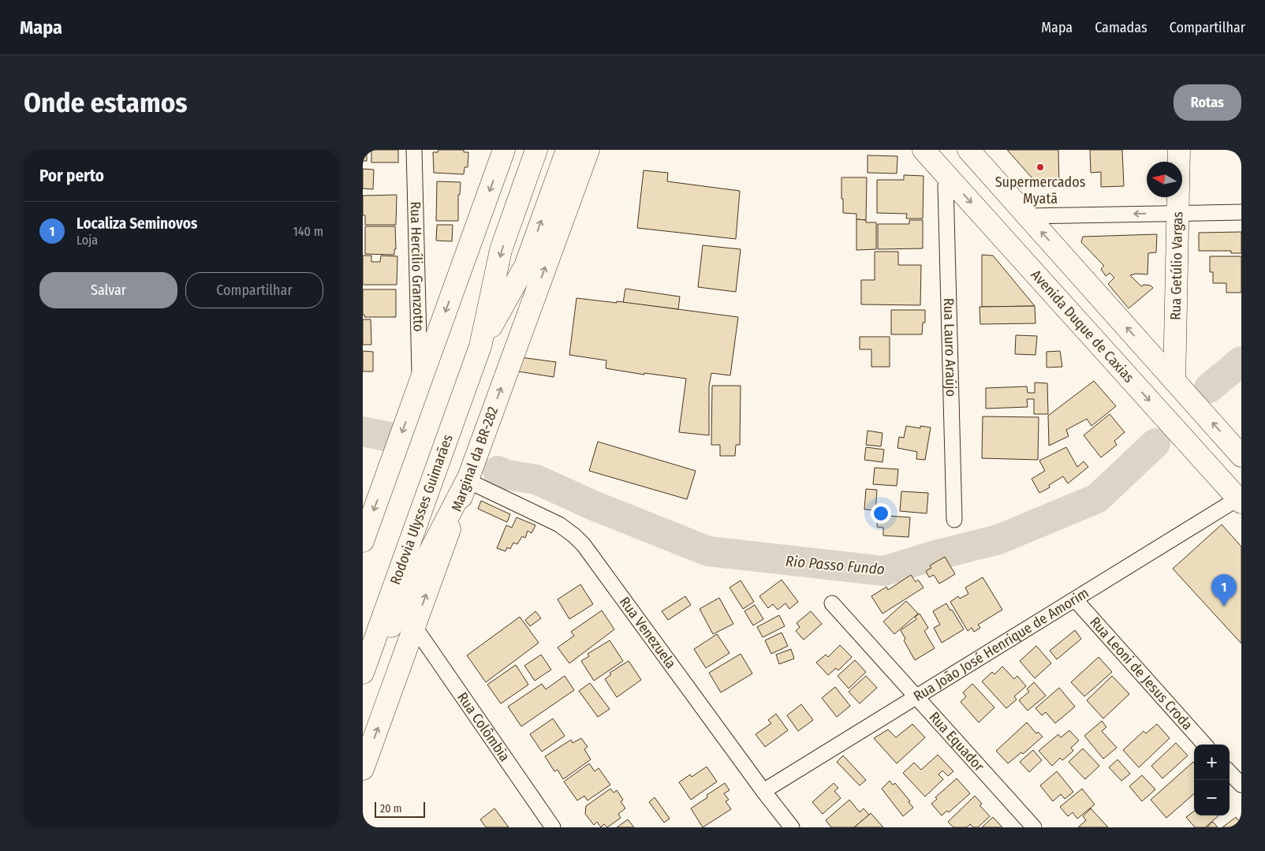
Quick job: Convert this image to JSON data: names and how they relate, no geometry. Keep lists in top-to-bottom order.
{
  "streets": {
    "main road": [
      "Rua Getúlio Vargas",
      "Avenida Duque de Caxias",
      "Marginal da BR-282",
      "Rodovia Ulysses Guimarães"
    ],
    "street": [
      "Rua Hercílio Granzotto",
      "Rua Lauro Araújo",
      "Rua Venezuela",
      "Rua João José Henrique de Amorim",
      "Rua Leoni de Jesus Croda",
      "Rua Colômbia",
      "Rua Equador"
    ]
  },
  "crossings": [
    ["Avenida Duque de Caxias", "Rua Lauro Araújo"],
    ["Avenida Duque de Caxias", "Rua João José Henrique de Amorim"],
    ["Marginal da BR-282", "Rua Venezuela"],
    ["Marginal da BR-282", "Rua Colômbia"],
    ["Rua Venezuela", "Rua João José Henrique de Amorim"],
    ["Rua João José Henrique de Amorim", "Rua Leoni de Jesus Croda"],
    ["Rua João José Henrique de Amorim", "Rua Equador"]
  ],
  "water": ["Rio Passo Fundo"],
  "places": ["Supermercados Myatã"],
  "scale_bar": "20 m",
  "north": "left",
  "page": {
    "header": "Mapa",
    "nav": ["Mapa", "Camadas", "Compartilhar"],
    "buttons": [
      "Rotas",
      ["Salvar", "Compartilhar"]
    ],
    "title": "Onde estamos",
    "heading": "Por perto",
    "list": [
      {
        "mark": "1",
        "name": "Localiza Seminovos",
        "note": "Loja",
        "value": "140 m"
      }
    ],
    "pins": "1",
    "map_buttons": ["+", "−"],
    "scale": "20 m"
  }
}
